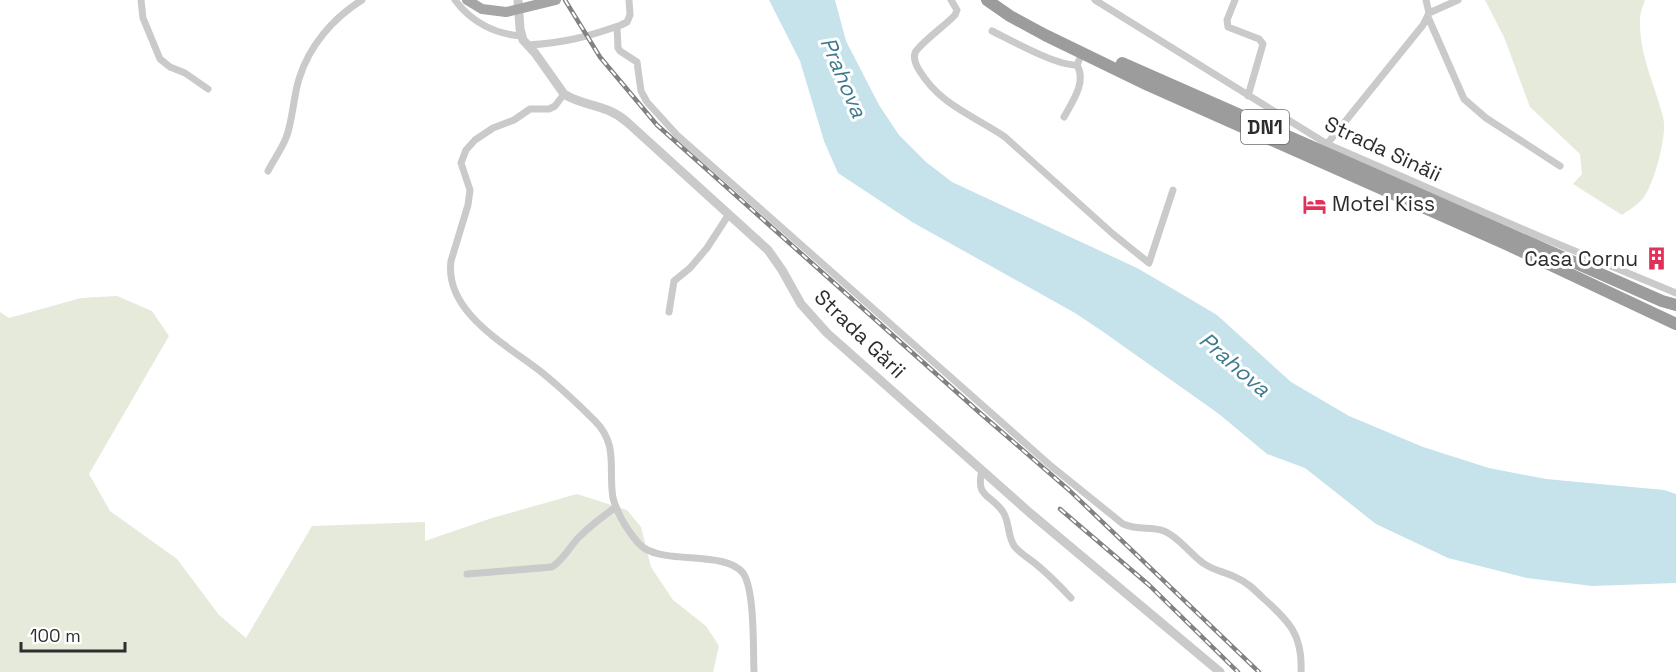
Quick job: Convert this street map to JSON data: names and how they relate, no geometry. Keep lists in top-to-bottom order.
{
  "streets": {
    "highway": ["DN1"],
    "street": ["Strada Sinăii", "Strada Gării"]
  },
  "water": ["Prahova"],
  "places": {
    "hotel": ["Motel Kiss"],
    "building": ["Casa Cornu"]
  },
  "scale_bar": "100 m"
}
